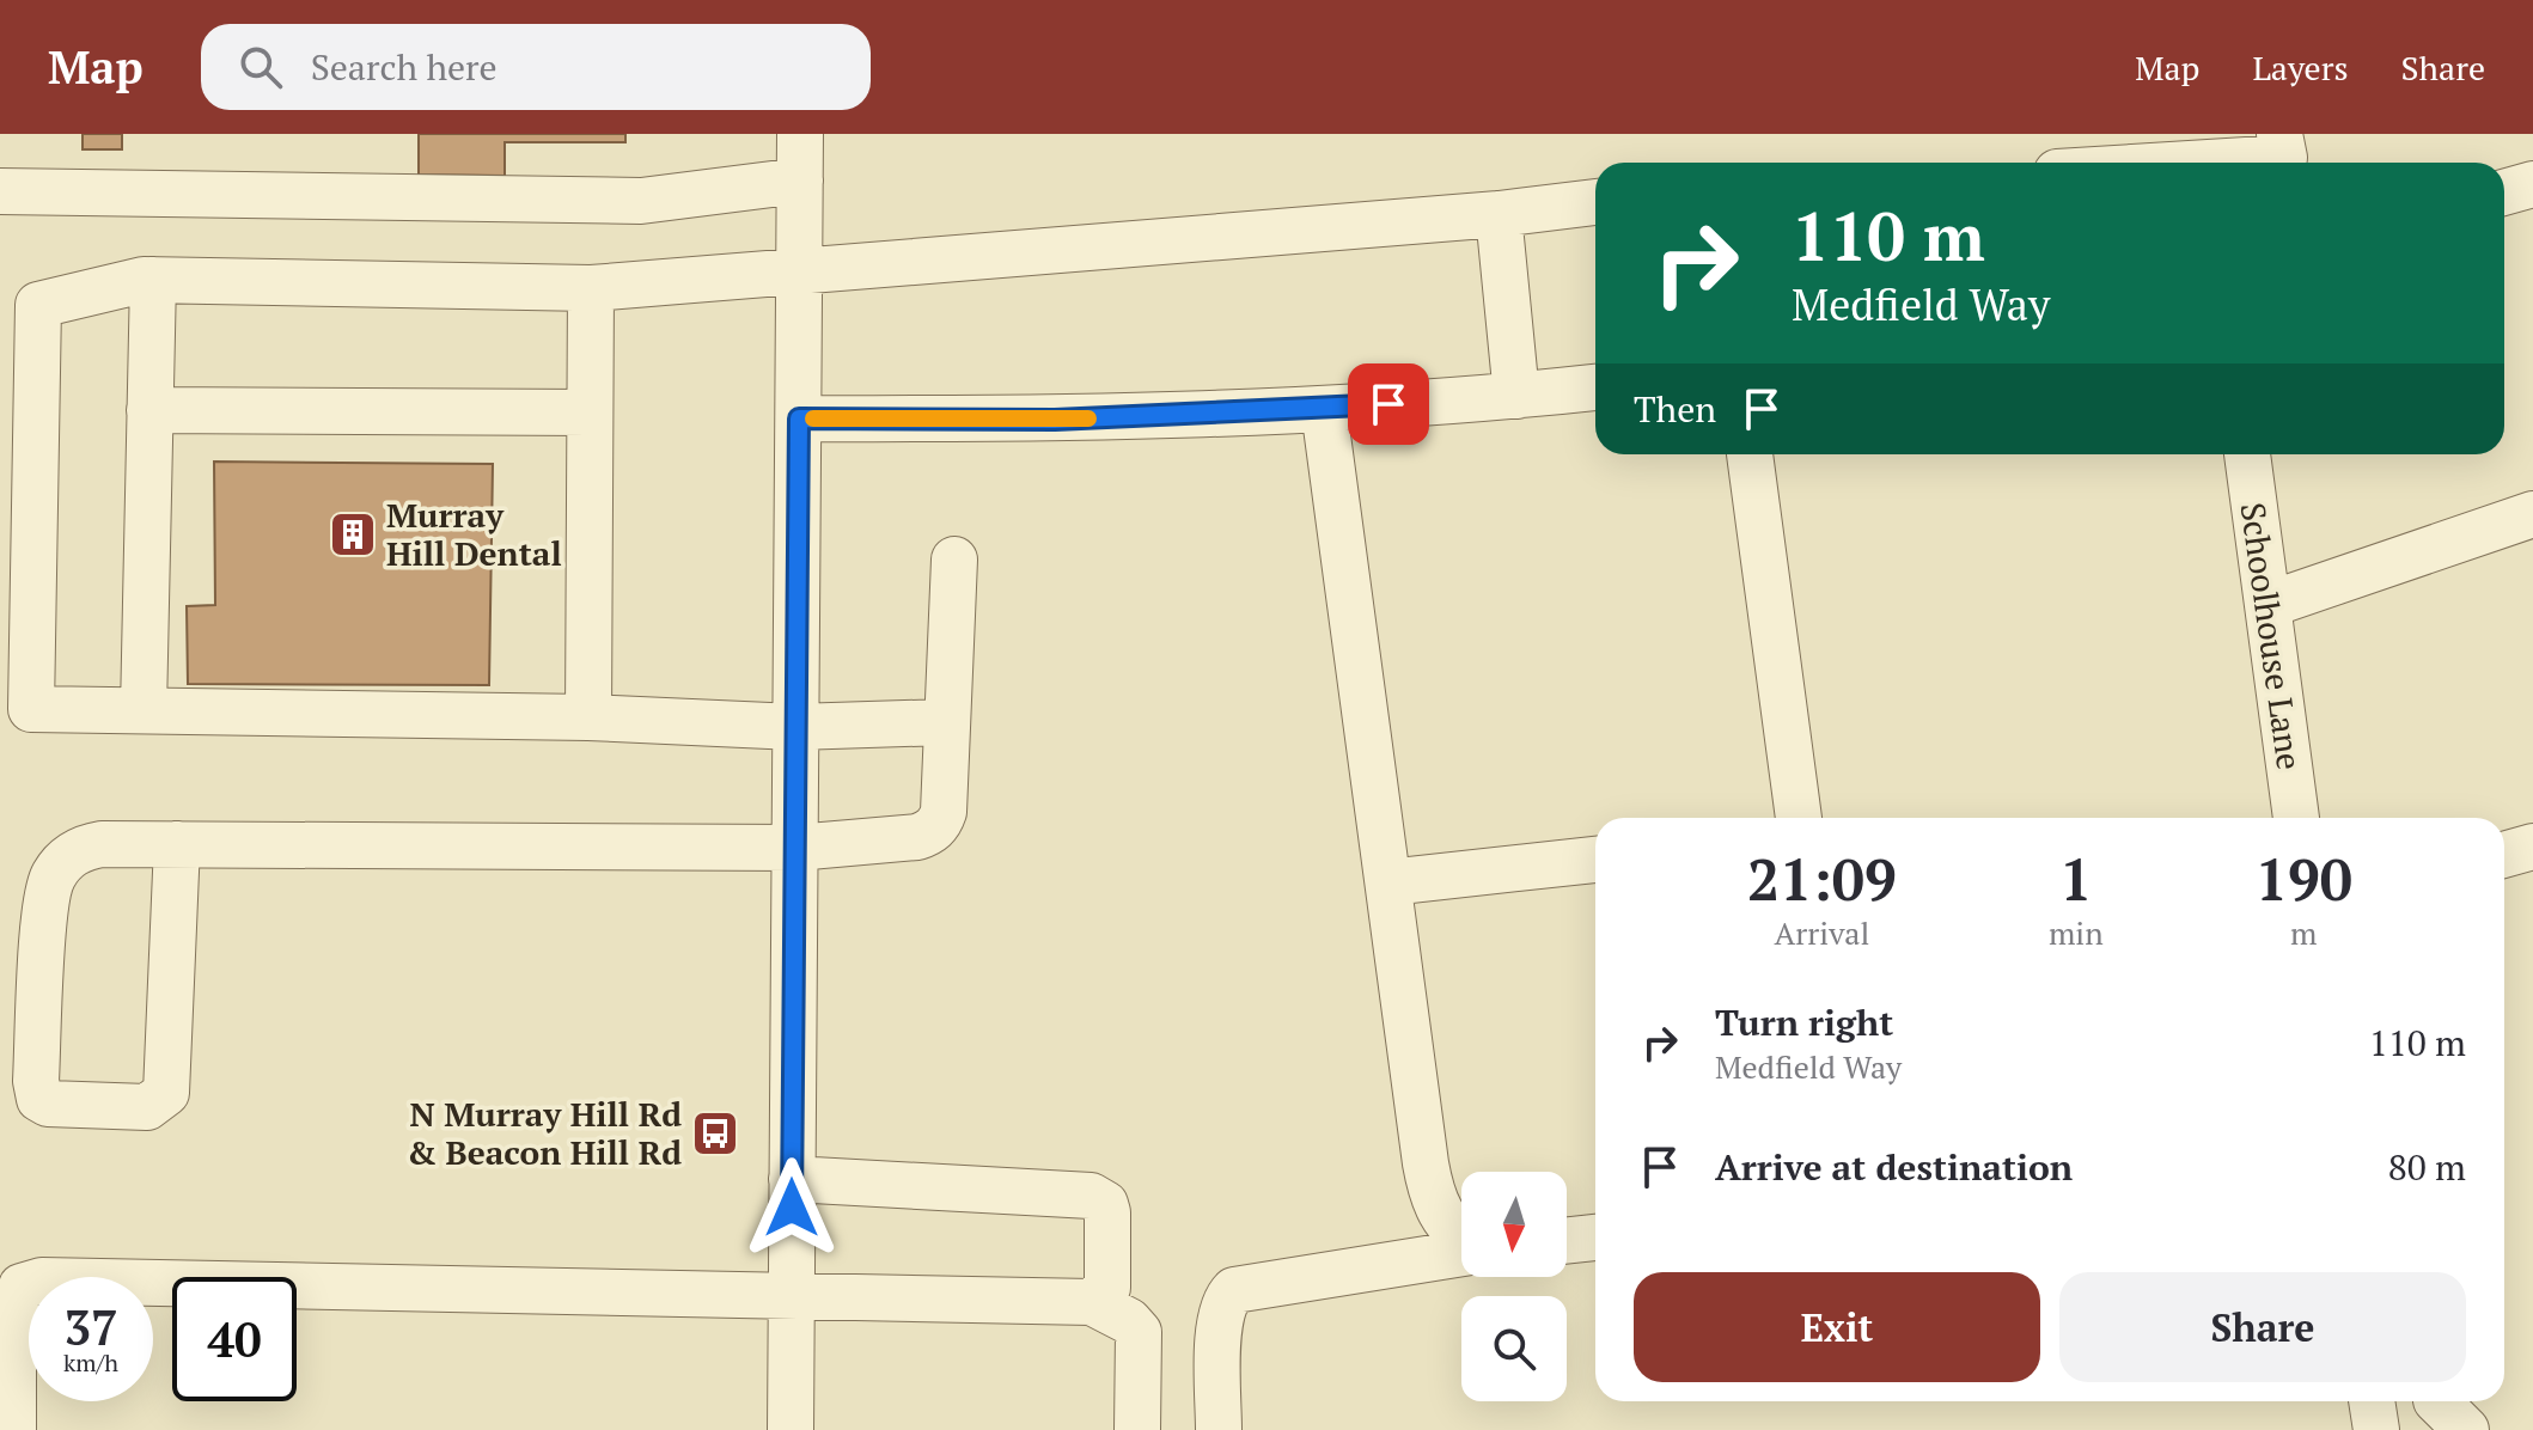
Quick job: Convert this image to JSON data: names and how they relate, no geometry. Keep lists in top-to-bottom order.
{
  "streets": {
    "street": ["Schoolhouse Lane"]
  },
  "places": {
    "building": ["Murray Hill Dental"],
    "bus stop": ["N Murray Hill Rd & Beacon Hill Rd"]
  },
  "north": "bottom",
  "page": {
    "header": "Map",
    "search": "Search here",
    "nav": ["Map", "Layers", "Share"],
    "turn": ["110 m", "Medfield Way"],
    "then": "Then",
    "eta": [
      "21:09",
      "Arrival",
      "1",
      "min",
      "190",
      "m"
    ],
    "list": [
      {
        "name": "Turn right",
        "note": "Medfield Way",
        "value": "110 m"
      },
      {
        "name": "Arrive at destination",
        "value": "80 m"
      }
    ],
    "buttons": ["Exit", "Share"],
    "speed": "37 km/h",
    "limit": "40"
  }
}
